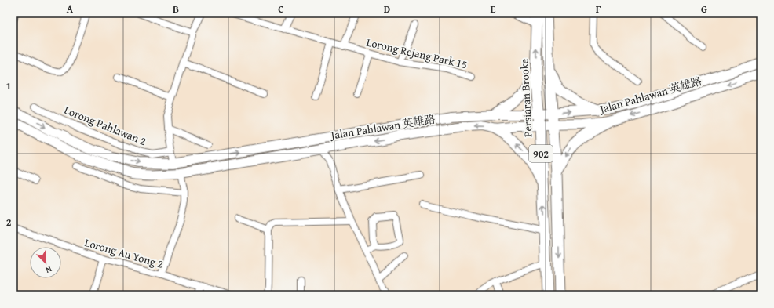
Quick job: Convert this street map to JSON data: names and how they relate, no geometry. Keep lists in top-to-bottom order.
{
  "streets": {
    "main road": ["Jalan Pahlawan 英雄路", "Persiaran Brooke", "902"],
    "street": ["Lorong Rejang Park 15", "Lorong Pahlawan 2", "Lorong Au Yong 2"]
  },
  "crossings": [
    ["Jalan Pahlawan 英雄路", "Persiaran Brooke"],
    ["Jalan Pahlawan 英雄路", "902"]
  ],
  "north": "bottom right",
  "grid": {
    "columns": [
      "A",
      "B",
      "C",
      "D",
      "E",
      "F",
      "G"
    ],
    "rows": ["1", "2"]
  }
}
